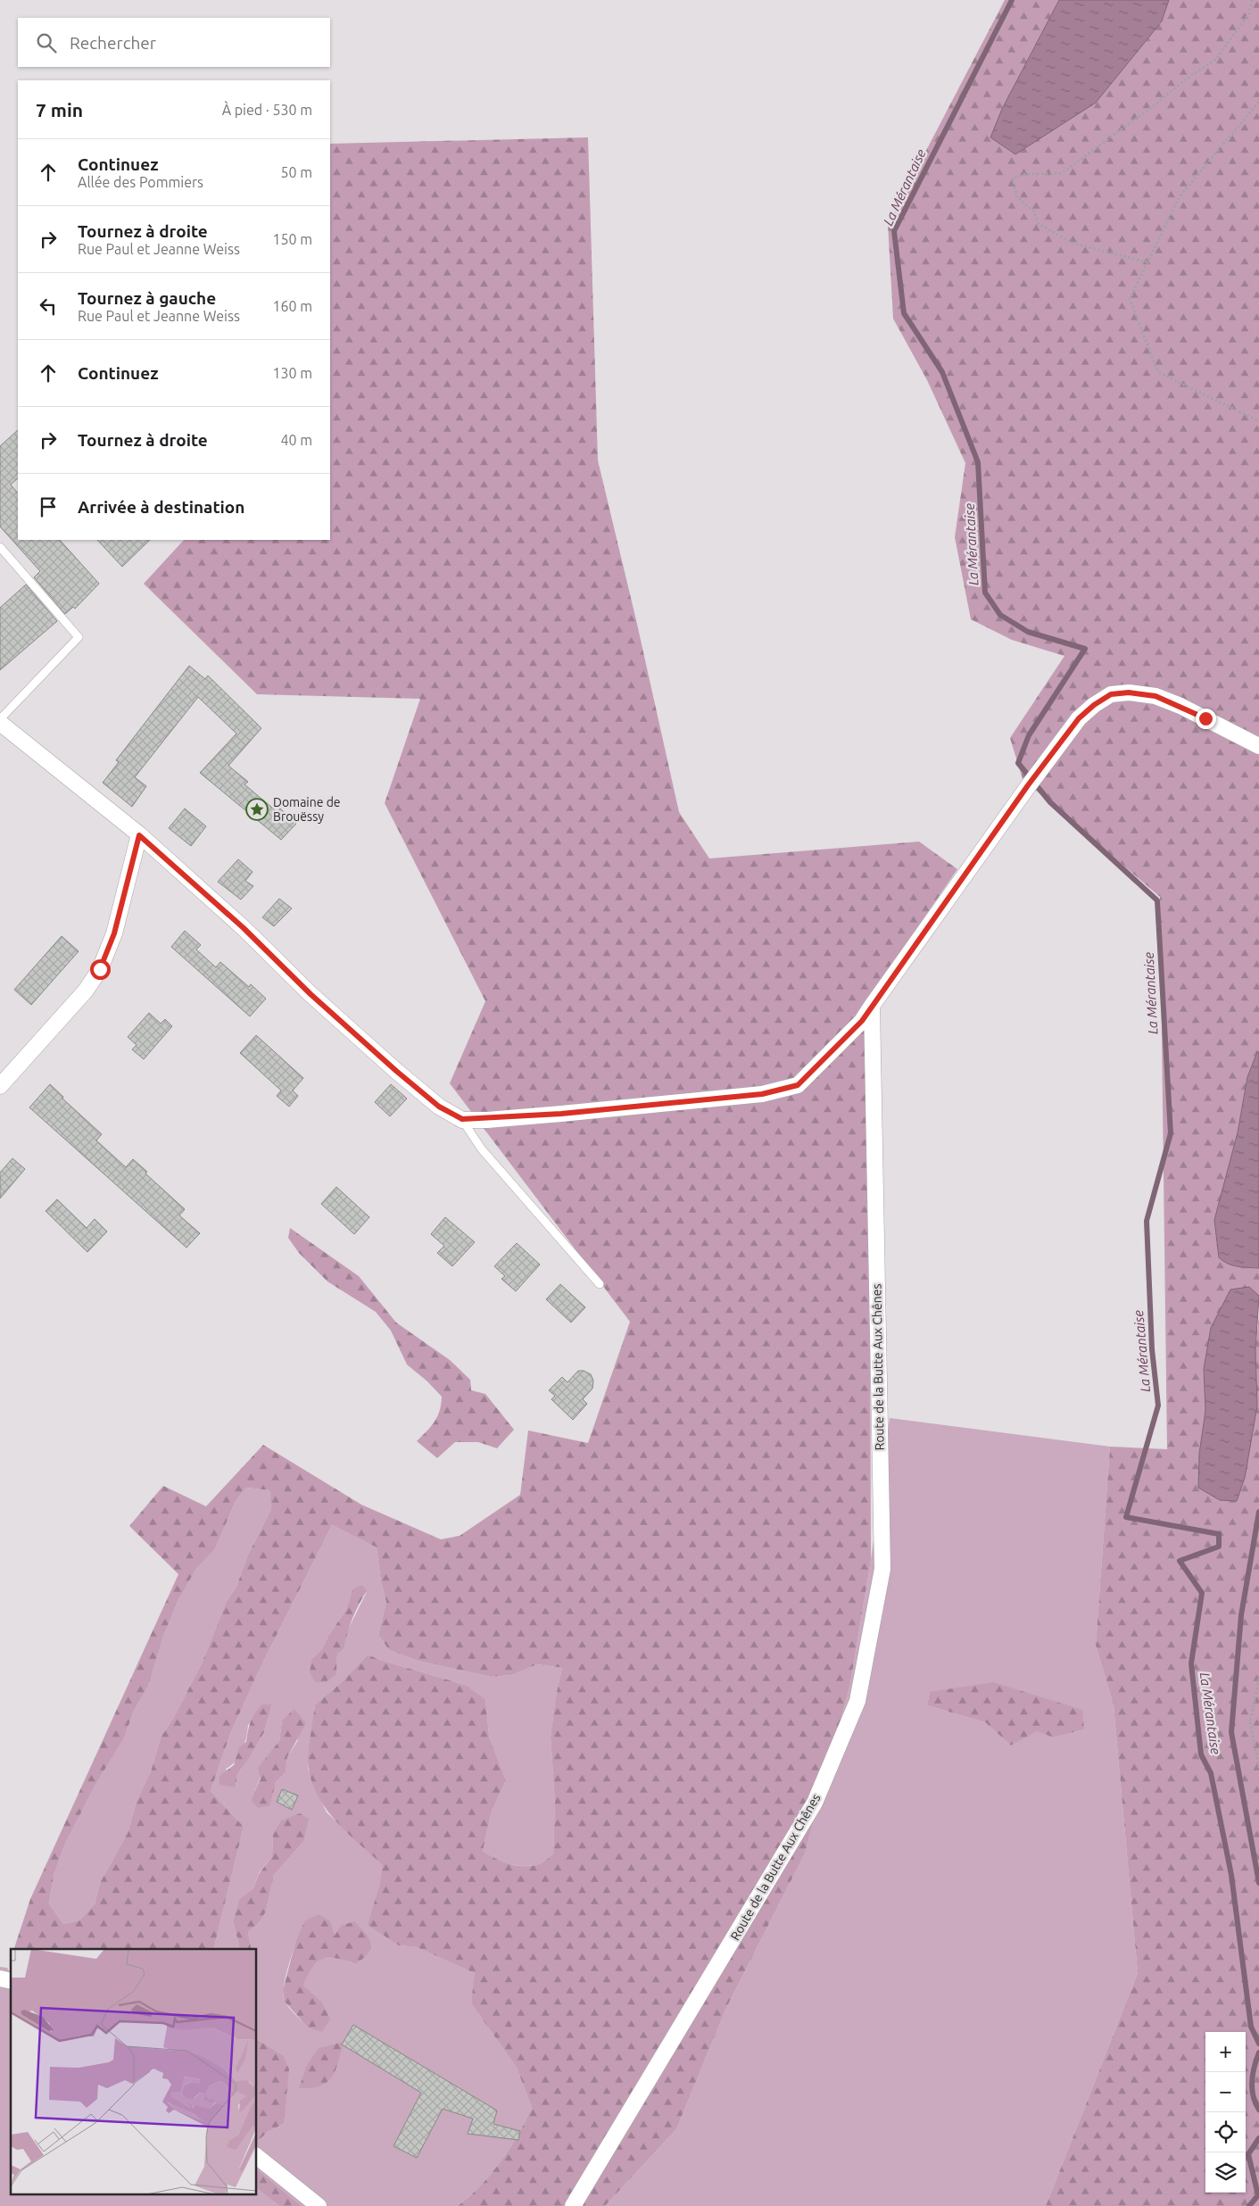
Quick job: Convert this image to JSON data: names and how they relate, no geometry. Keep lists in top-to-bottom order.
{
  "streets": {
    "street": ["Route de la Butte Aux Chênes"]
  },
  "water": ["La Mérantaise"],
  "places": {
    "place": ["Domaine de Brouëssy"]
  },
  "page": {
    "search": "Rechercher",
    "heading": ["7 min", "À pied · 530 m"],
    "list": [
      ["Continuez", "Allée des Pommiers", "50 m"],
      ["Tournez à droite", "Rue Paul et Jeanne Weiss", "150 m"],
      ["Tournez à gauche", "Rue Paul et Jeanne Weiss", "160 m"],
      ["Continuez", "130 m"],
      ["Tournez à droite", "40 m"],
      "Arrivée à destination"
    ],
    "map_buttons": ["+", "−"]
  }
}
